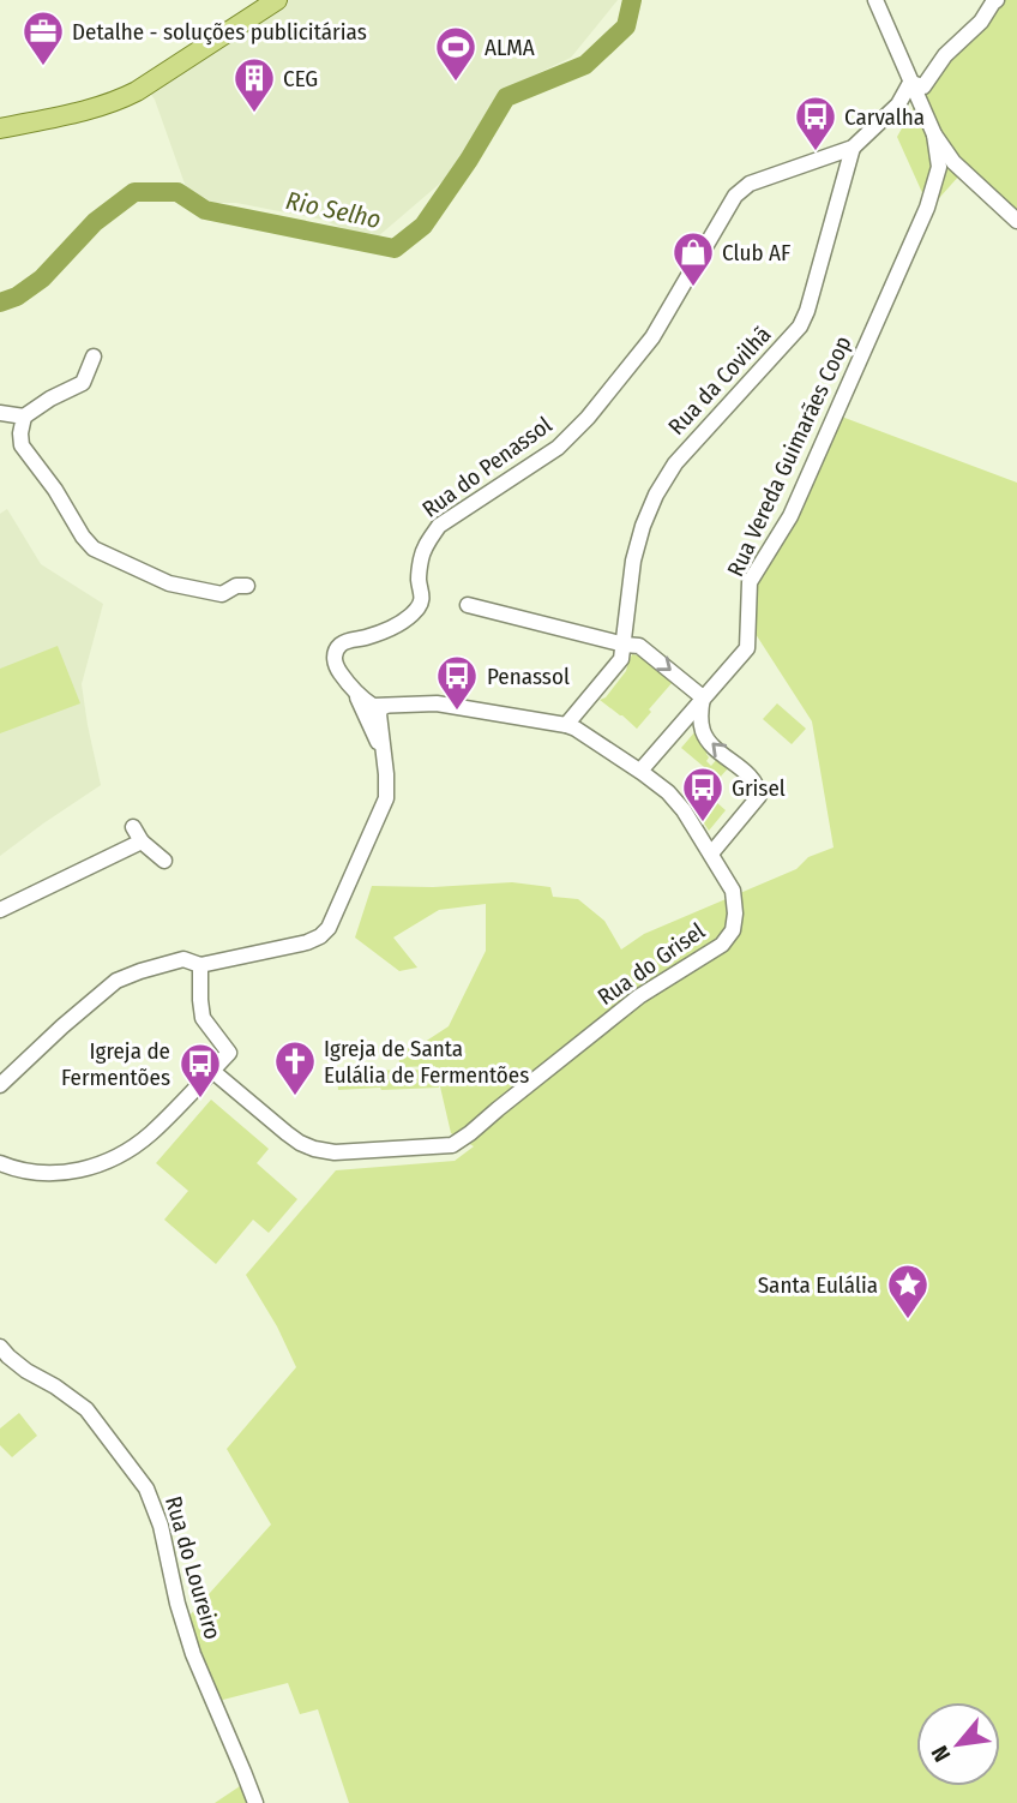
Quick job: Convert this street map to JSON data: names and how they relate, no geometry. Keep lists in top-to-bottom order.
{
  "streets": {
    "street": [
      "Rua da Covilhã",
      "Rua Vereda Guimarães Coop",
      "Rua do Penassol",
      "Rua do Grisel",
      "Rua do Loureiro"
    ]
  },
  "crossings": [
    ["Rua da Covilhã", "Rua do Penassol"],
    ["Rua Vereda Guimarães Coop", "Rua do Grisel"],
    ["Rua do Penassol", "Rua do Grisel"]
  ],
  "water": ["Rio Selho"],
  "places": {
    "office": ["Detalhe - soluções publicitárias"],
    "sports": ["ALMA"],
    "building": ["CEG"],
    "bus stop": [
      "Carvalha",
      "Penassol",
      "Grisel",
      "Igreja de Fermentões"
    ],
    "shop": ["Club AF"],
    "church": ["Igreja de Santa Eulália de Fermentões"],
    "place": ["Santa Eulália"]
  },
  "north": "bottom left"
}
